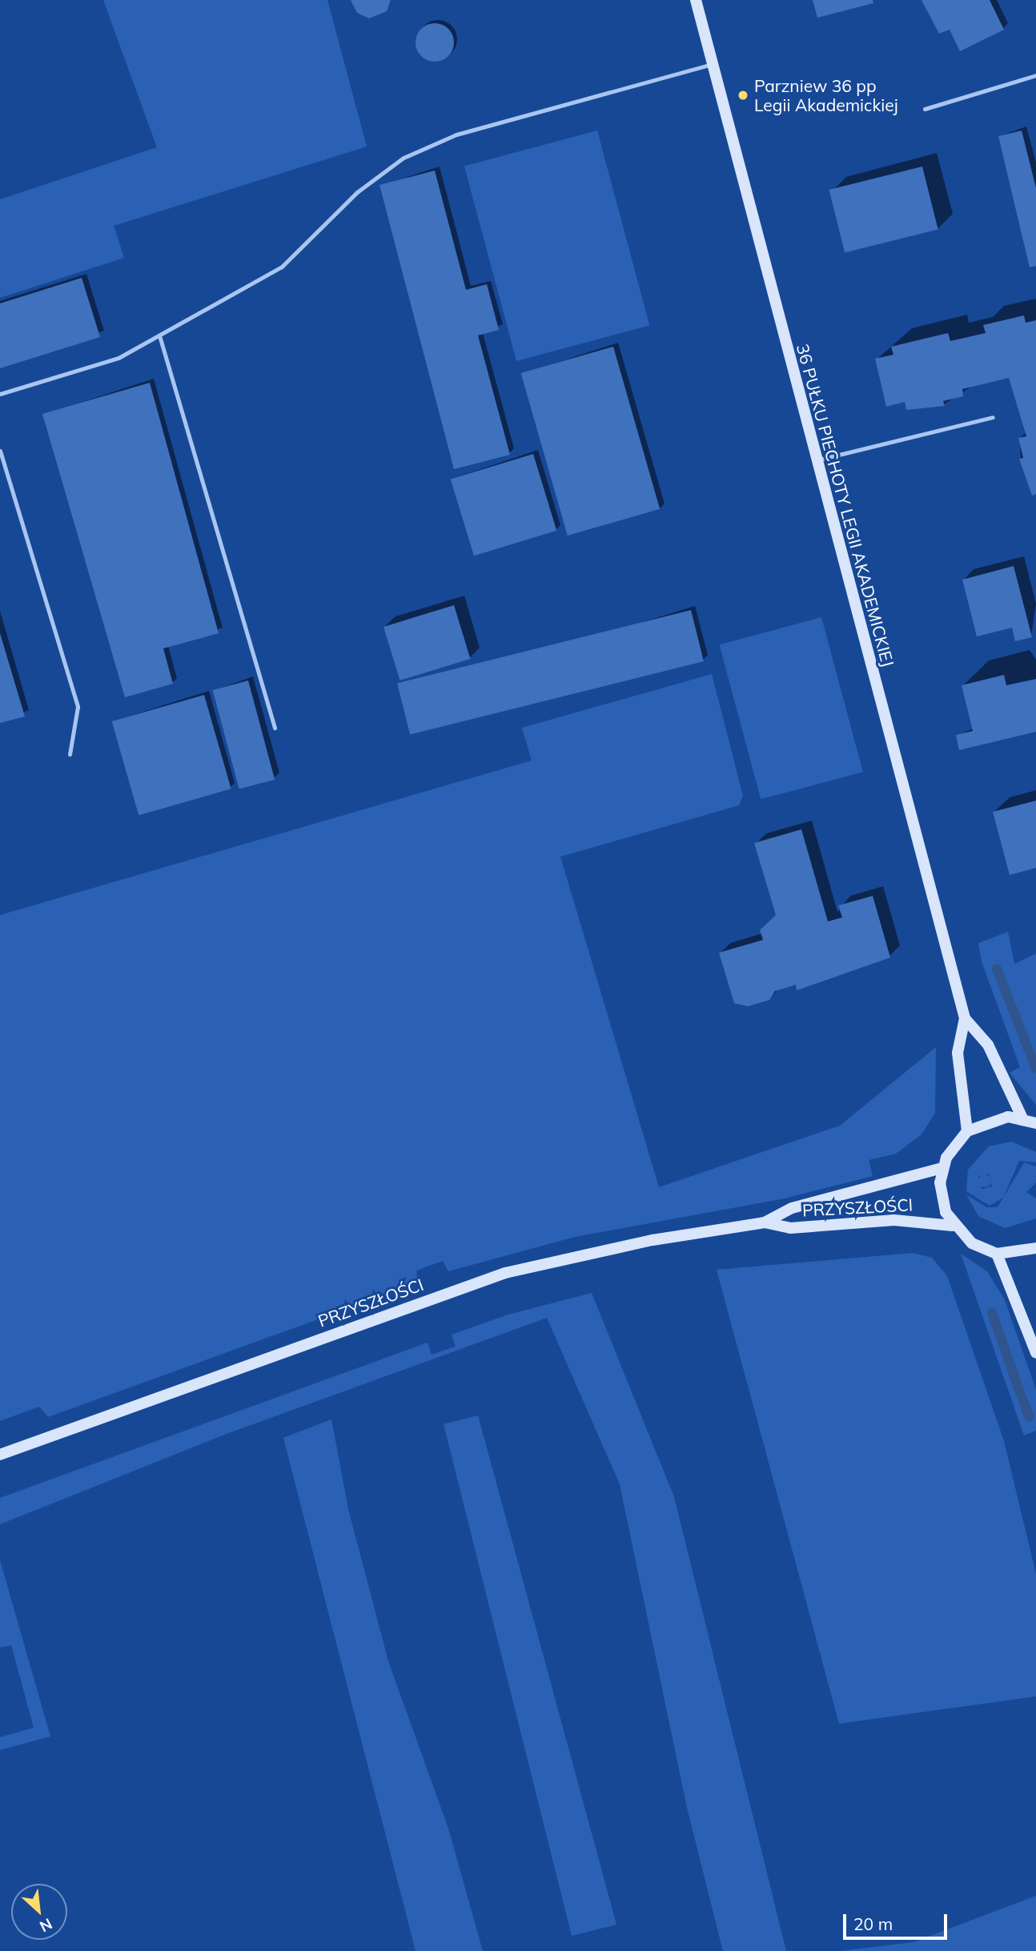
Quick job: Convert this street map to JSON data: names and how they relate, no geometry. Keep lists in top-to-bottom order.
{
  "streets": {
    "street": ["36 PUŁKU PIECHOTY LEGII AKADEMICKIEJ", "PRZYSZŁOŚCI"]
  },
  "places": ["Parzniew 36 pp Legii Akademickiej"],
  "scale_bar": "20 m",
  "north": "bottom right"
}
